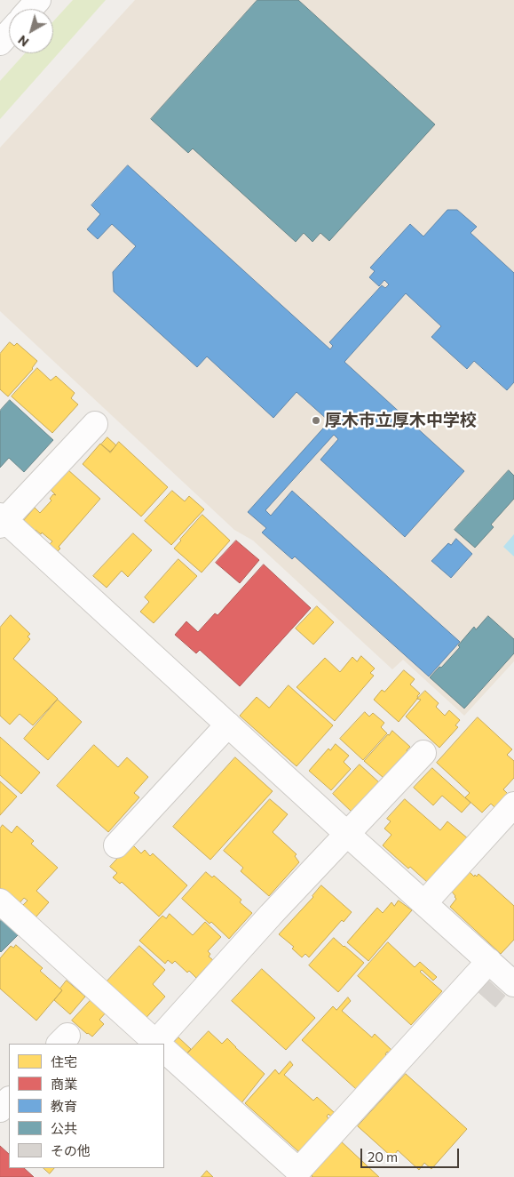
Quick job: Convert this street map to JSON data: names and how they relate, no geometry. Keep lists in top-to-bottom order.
{
  "places": ["厚木市立厚木中学校"],
  "legend": [
    "住宅",
    "商業",
    "教育",
    "公共",
    "その他"
  ],
  "scale_bar": "20 m",
  "north": "bottom left"
}
